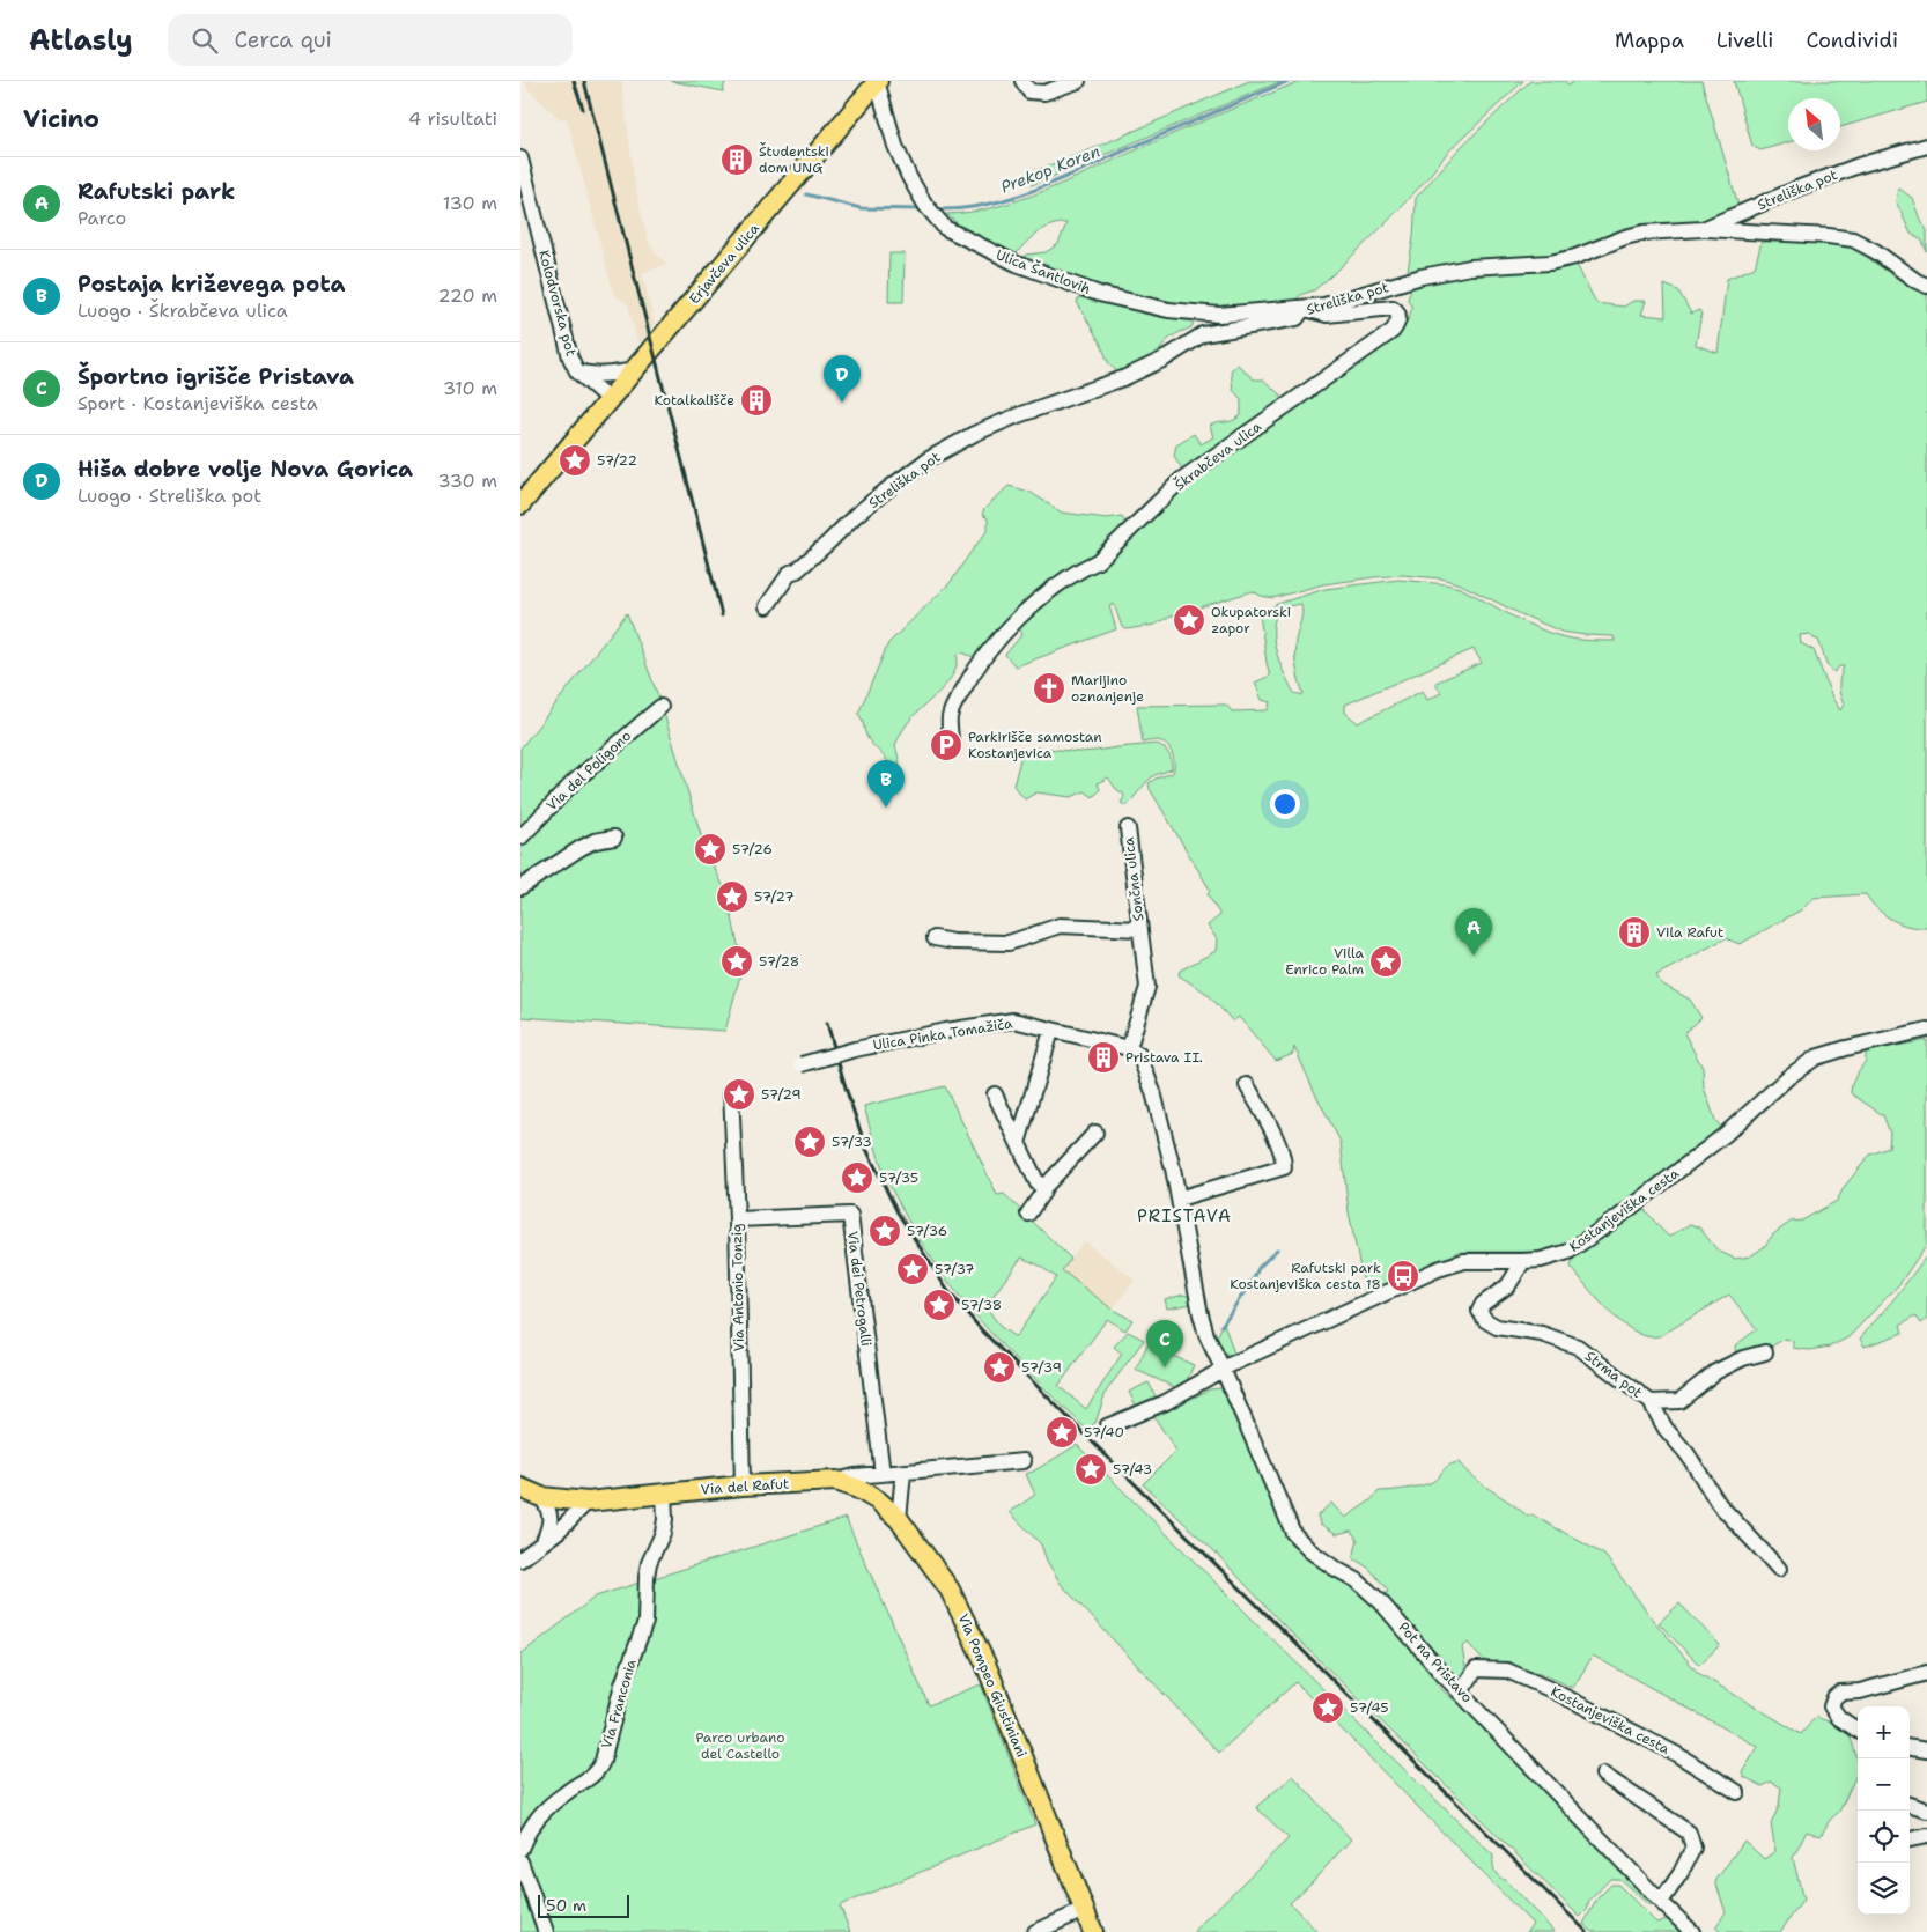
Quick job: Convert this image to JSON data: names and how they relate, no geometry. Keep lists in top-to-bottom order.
{
  "streets": {
    "main road": ["Erjavčeva ulica", "Via del Rafut", "Via Pompeo Giustiniani"],
    "street": [
      "Streliška pot",
      "Ulica Šantlovih",
      "Kolodvorska pot",
      "Škrabčeva ulica",
      "Via del Poligono",
      "Sončna ulica",
      "Ulica Pinka Tomažiča",
      "Kostanjeviška cesta",
      "Via Antonio Tonzig",
      "Via dei Petrogalli",
      "Strma pot",
      "Pot na Pristavo",
      "Via Franconia"
    ]
  },
  "crossings": [
    ["Streliška pot", "Ulica Šantlovih"],
    ["Streliška pot", "Škrabčeva ulica"],
    ["Erjavčeva ulica", "Ulica Šantlovih"],
    ["Erjavčeva ulica", "Kolodvorska pot"],
    ["Ulica Šantlovih", "Škrabčeva ulica"],
    ["Sončna ulica", "Ulica Pinka Tomažiča"],
    ["Kostanjeviška cesta", "Strma pot"],
    ["Kostanjeviška cesta", "Pot na Pristavo"],
    ["Via Antonio Tonzig", "Via dei Petrogalli"],
    ["Via Antonio Tonzig", "Via del Rafut"],
    ["Via dei Petrogalli", "Via del Rafut"],
    ["Via del Rafut", "Via Pompeo Giustiniani"],
    ["Via del Rafut", "Via Franconia"]
  ],
  "districts": ["PRISTAVA"],
  "water": ["Prekop Koren"],
  "parks": ["Parco urbano del Castello"],
  "places": {
    "building": [
      "Študentski dom UNG",
      "Kotalkališče",
      "Vila Rafut",
      "Pristava II."
    ],
    "place": [
      "57/22",
      "Okupatorski zapor",
      "57/26",
      "57/27",
      "57/28",
      "Villa Enrico Palm",
      "57/29",
      "57/33",
      "57/35",
      "57/36",
      "57/37",
      "57/38",
      "57/39",
      "57/40",
      "57/43",
      "57/45"
    ],
    "church": ["Marijino oznanjenje"],
    "parking": ["Parkirišče samostan Kostanjevica"],
    "bus stop": ["Rafutski park Kostanjeviška cesta 18"]
  },
  "scale_bar": "50 m",
  "north": "top left",
  "page": {
    "header": "Atlasly",
    "search": "Cerca qui",
    "nav": ["Mappa", "Livelli", "Condividi"],
    "heading": ["Vicino", "4 risultati"],
    "list": [
      {
        "mark": "A",
        "name": "Rafutski park",
        "note": "Parco",
        "value": "130 m"
      },
      {
        "mark": "B",
        "name": "Postaja križevega pota",
        "note": "Luogo · Škrabčeva ulica",
        "value": "220 m"
      },
      {
        "mark": "C",
        "name": "Športno igrišče Pristava",
        "note": "Sport · Kostanjeviška cesta",
        "value": "310 m"
      },
      {
        "mark": "D",
        "name": "Hiša dobre volje Nova Gorica",
        "note": "Luogo · Streliška pot",
        "value": "330 m"
      }
    ],
    "pins": [
      "D",
      "B",
      "A",
      "C"
    ],
    "map_buttons": ["+", "−"],
    "scale": "50 m"
  }
}
